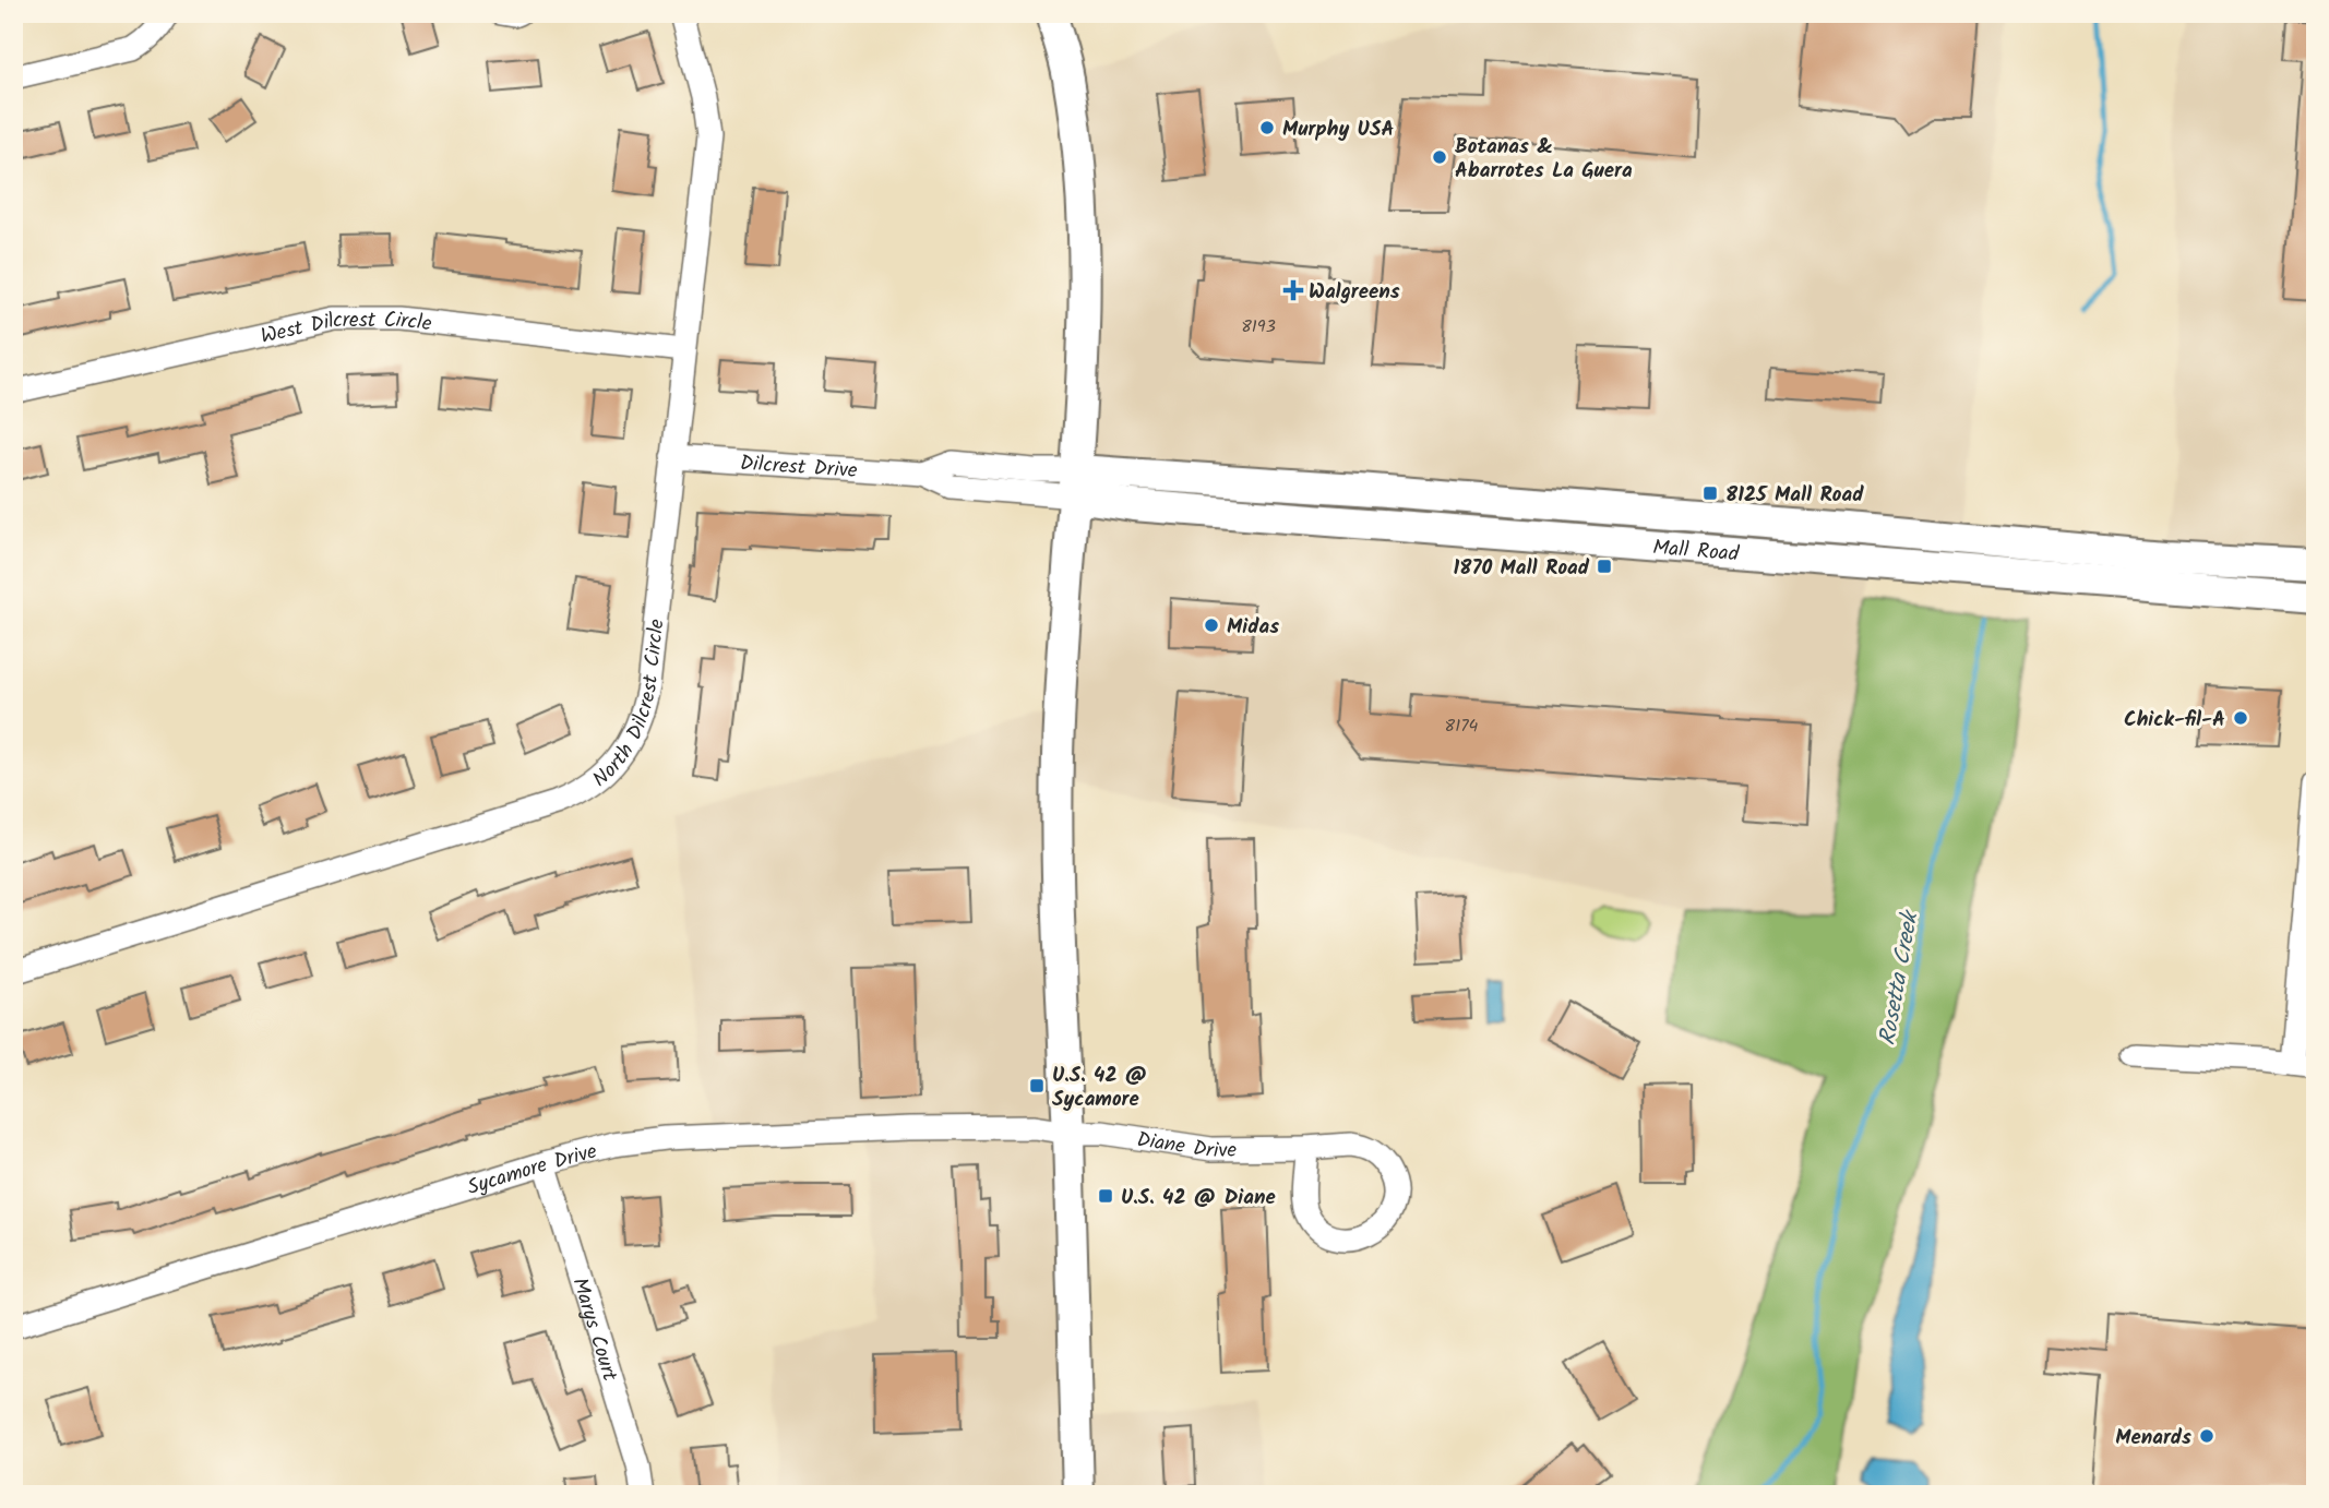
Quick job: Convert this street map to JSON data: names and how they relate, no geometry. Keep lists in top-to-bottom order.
{
  "streets": {
    "main road": ["Mall Road"],
    "street": [
      "West Dilcrest Circle",
      "Dilcrest Drive",
      "North Dilcrest Circle",
      "Diane Drive",
      "Sycamore Drive",
      "Marys Court"
    ]
  },
  "crossings": [
    ["West Dilcrest Circle", "North Dilcrest Circle"],
    ["Dilcrest Drive", "Mall Road"],
    ["Dilcrest Drive", "North Dilcrest Circle"],
    ["Diane Drive", "Sycamore Drive"],
    ["Sycamore Drive", "Marys Court"]
  ],
  "water": ["Rosetta Creek"],
  "places": {
    "other": [
      "Murphy USA",
      "Botanas & Abarrotes La Guera",
      "Midas",
      "Chick-fil-A",
      "Menards"
    ],
    "health": ["Walgreens"],
    "transit": [
      "8125 Mall Road",
      "1870 Mall Road",
      "U.S. 42 @ Sycamore",
      "U.S. 42 @ Diane"
    ]
  },
  "house_numbers": ["8193", "8174"]
}
